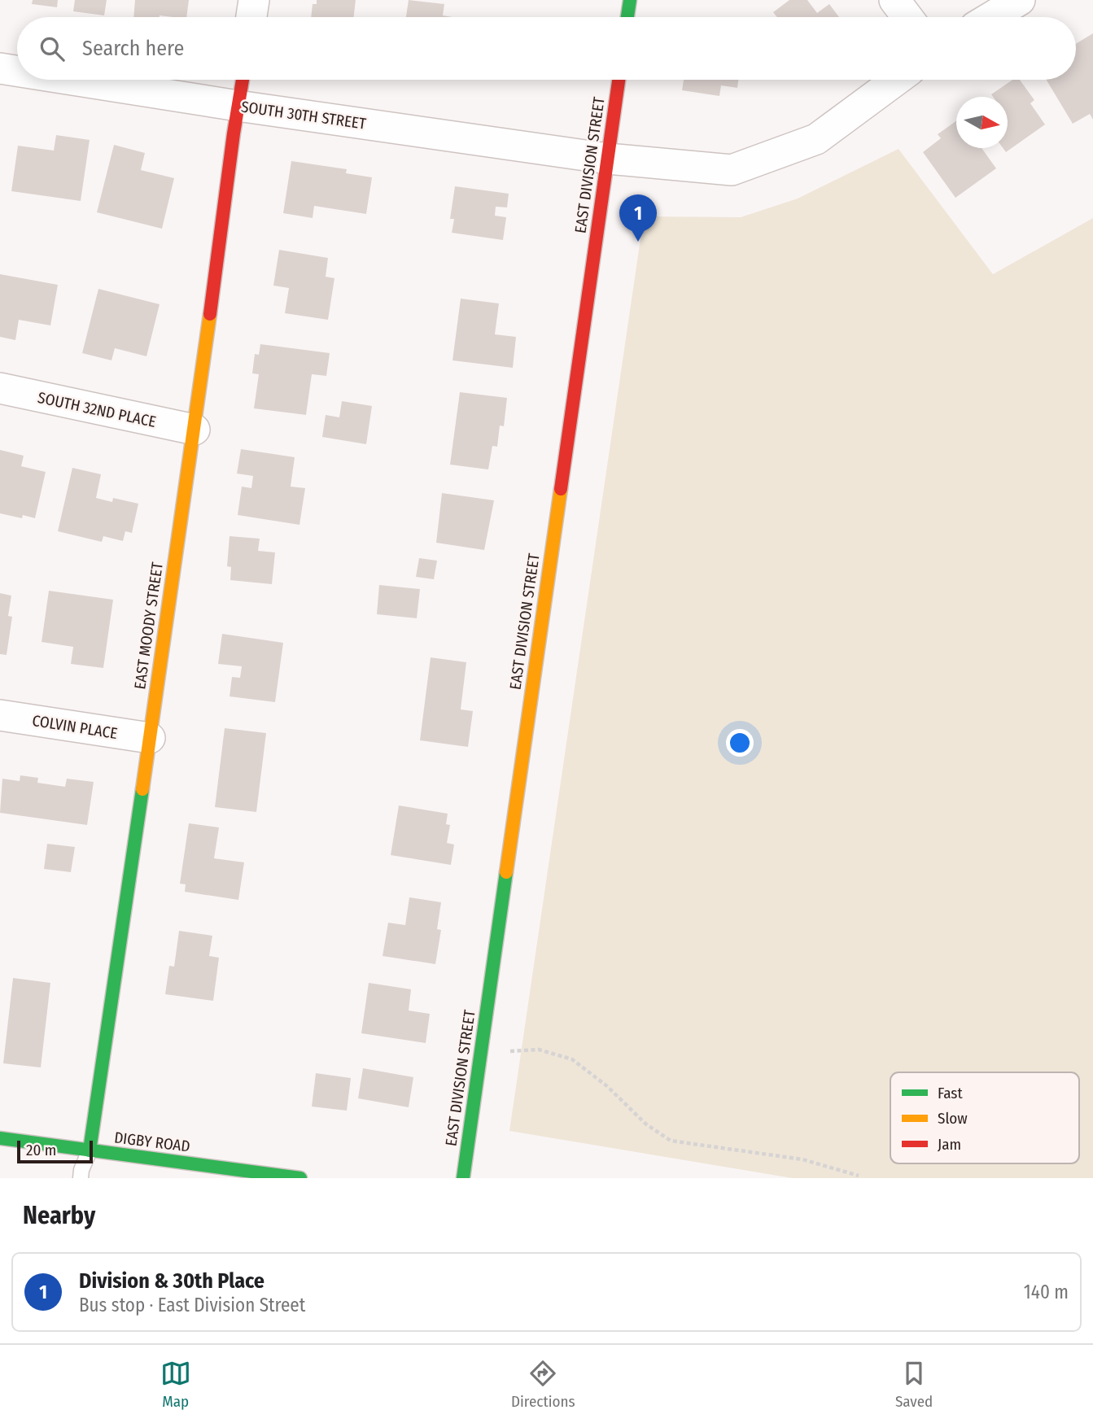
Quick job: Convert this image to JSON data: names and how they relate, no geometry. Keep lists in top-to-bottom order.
{
  "streets": {
    "street": [
      "SOUTH 30TH STREET",
      "EAST DIVISION STREET",
      "SOUTH 32ND PLACE",
      "EAST MOODY STREET",
      "COLVIN PLACE",
      "DIGBY ROAD"
    ]
  },
  "crossings": [
    ["SOUTH 30TH STREET", "EAST DIVISION STREET"],
    ["SOUTH 30TH STREET", "EAST MOODY STREET"],
    ["SOUTH 32ND PLACE", "EAST MOODY STREET"],
    ["EAST MOODY STREET", "COLVIN PLACE"],
    ["EAST MOODY STREET", "DIGBY ROAD"]
  ],
  "legend": ["Fast", "Slow", "Jam"],
  "scale_bar": "20 m",
  "north": "right",
  "page": {
    "search": "Search here",
    "pins": "1",
    "scale": "20 m",
    "heading": "Nearby",
    "list": [
      {
        "mark": "1",
        "name": "Division & 30th Place",
        "note": "Bus stop · East Division Street",
        "value": "140 m"
      }
    ],
    "nav": ["Map", "Directions", "Saved"]
  }
}
